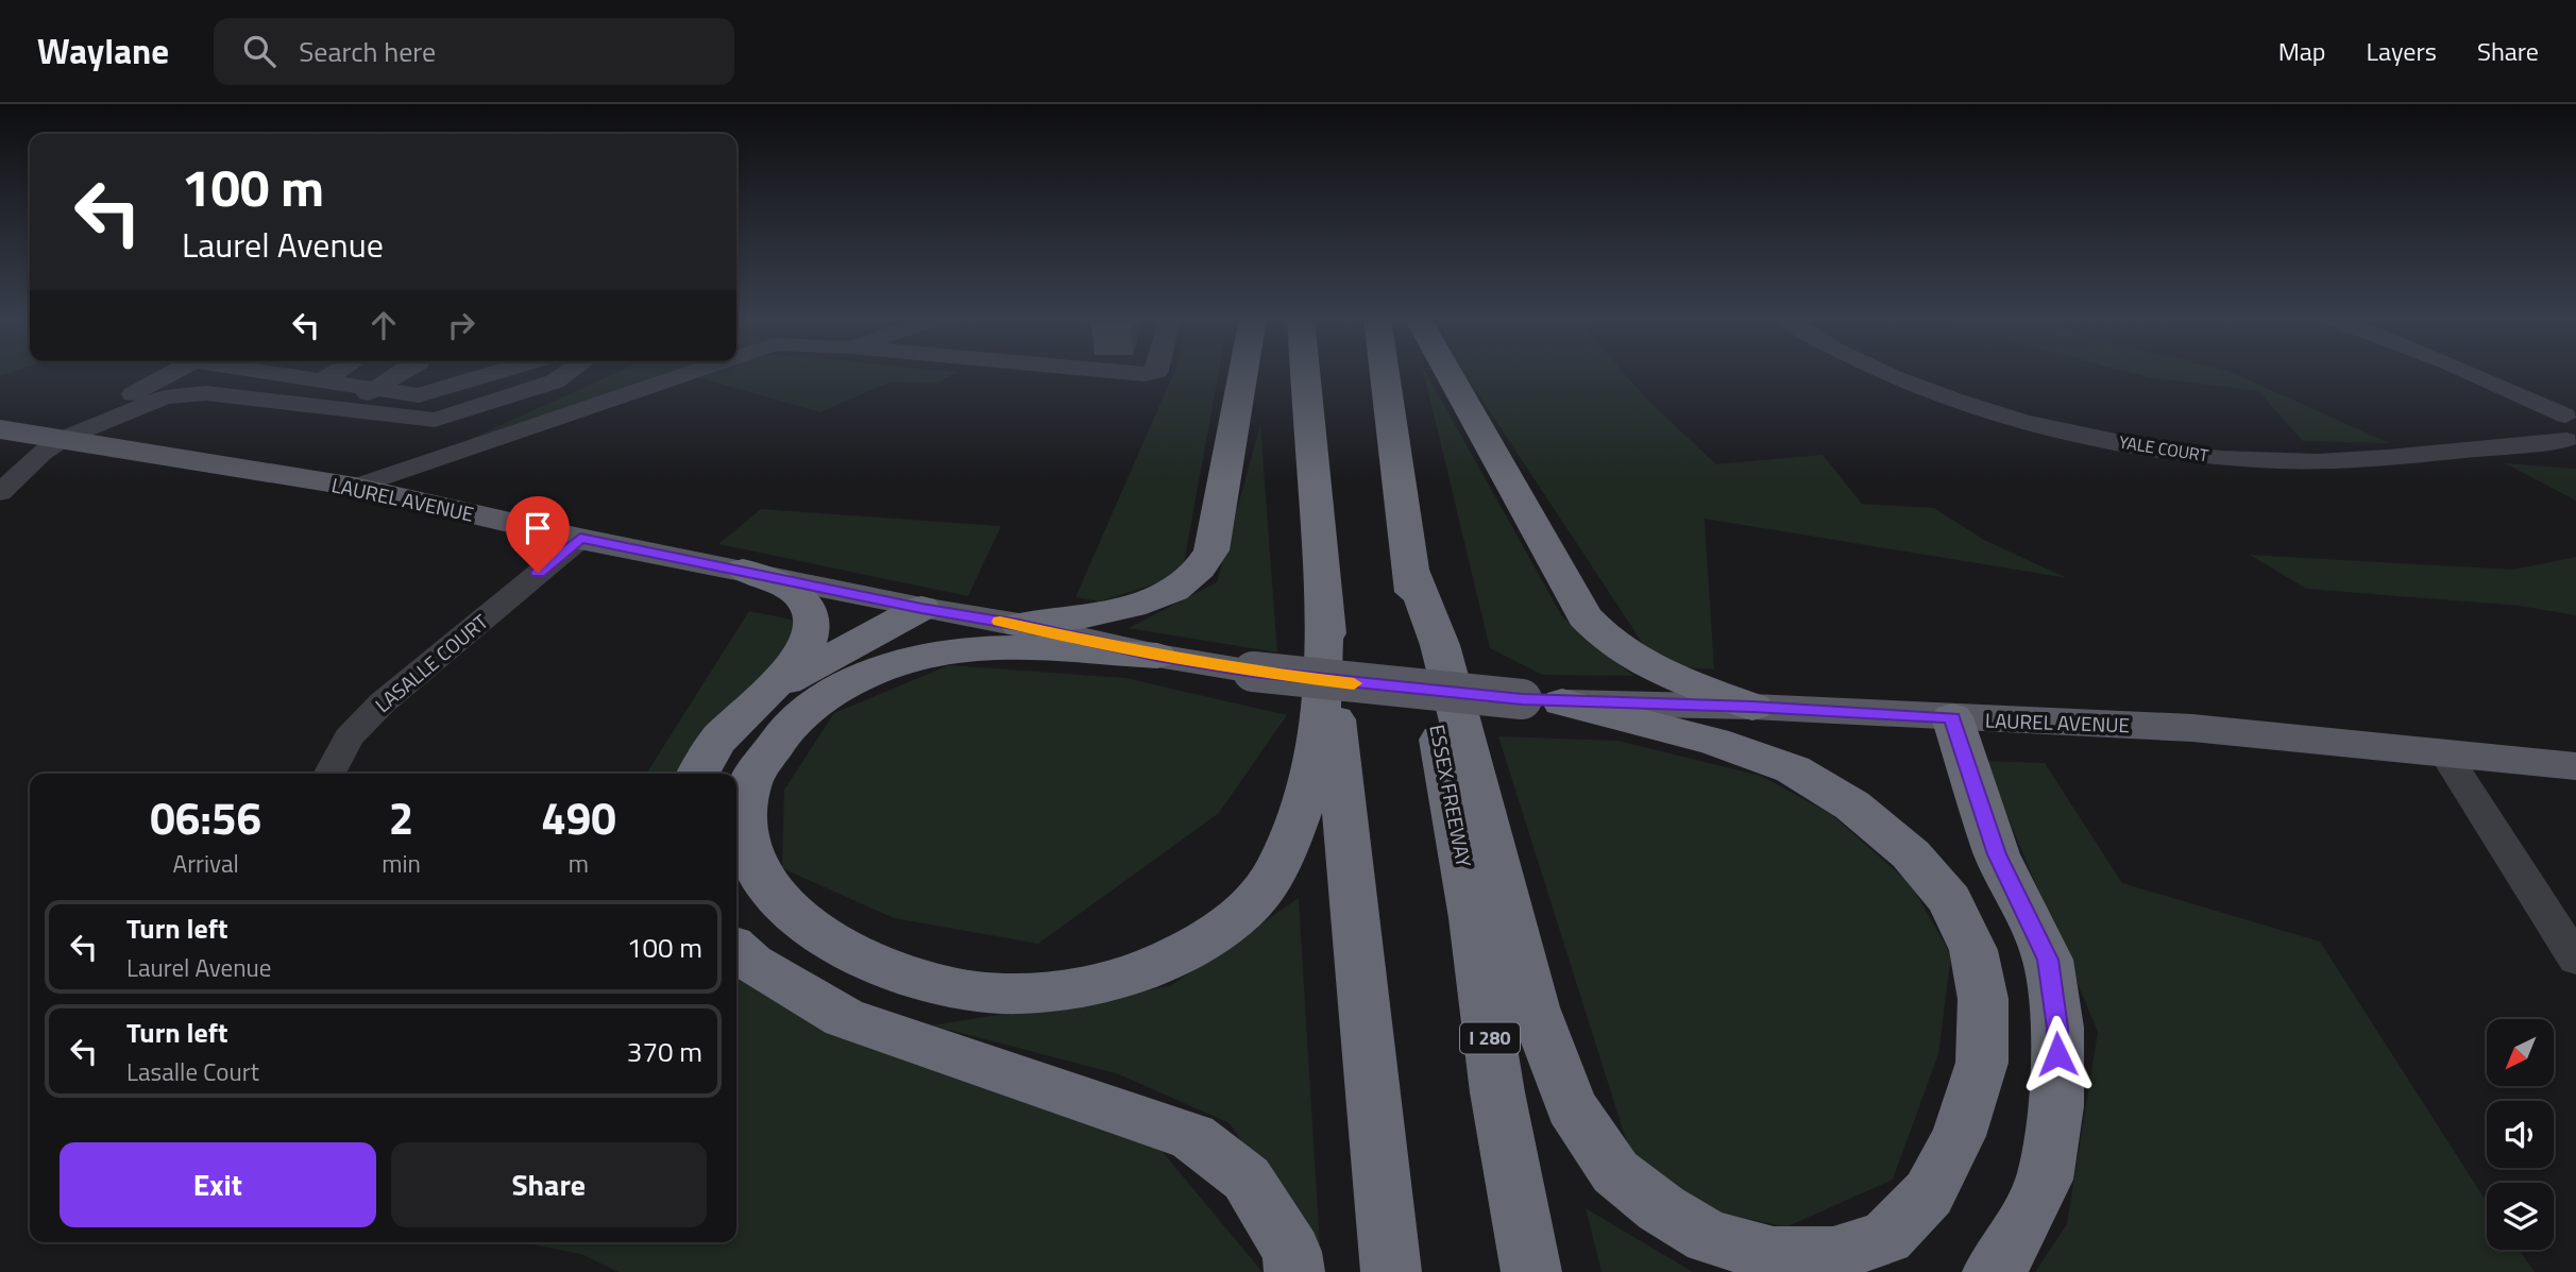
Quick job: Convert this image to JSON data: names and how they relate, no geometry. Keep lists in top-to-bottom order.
{
  "streets": {
    "highway": ["ESSEX FREEWAY", "I 280"],
    "main road": ["LAUREL AVENUE"],
    "street": ["YALE COURT", "LASALLE COURT"]
  },
  "crossings": [
    ["LAUREL AVENUE", "LASALLE COURT"]
  ],
  "north": "bottom left",
  "page": {
    "header": "Waylane",
    "search": "Search here",
    "nav": ["Map", "Layers", "Share"],
    "turn": ["100 m", "Laurel Avenue"],
    "eta": [
      "06:56",
      "Arrival",
      "2",
      "min",
      "490",
      "m"
    ],
    "list": [
      {
        "name": "Turn left",
        "note": "Laurel Avenue",
        "value": "100 m"
      },
      {
        "name": "Turn left",
        "note": "Lasalle Court",
        "value": "370 m"
      }
    ],
    "buttons": ["Exit", "Share"]
  }
}
